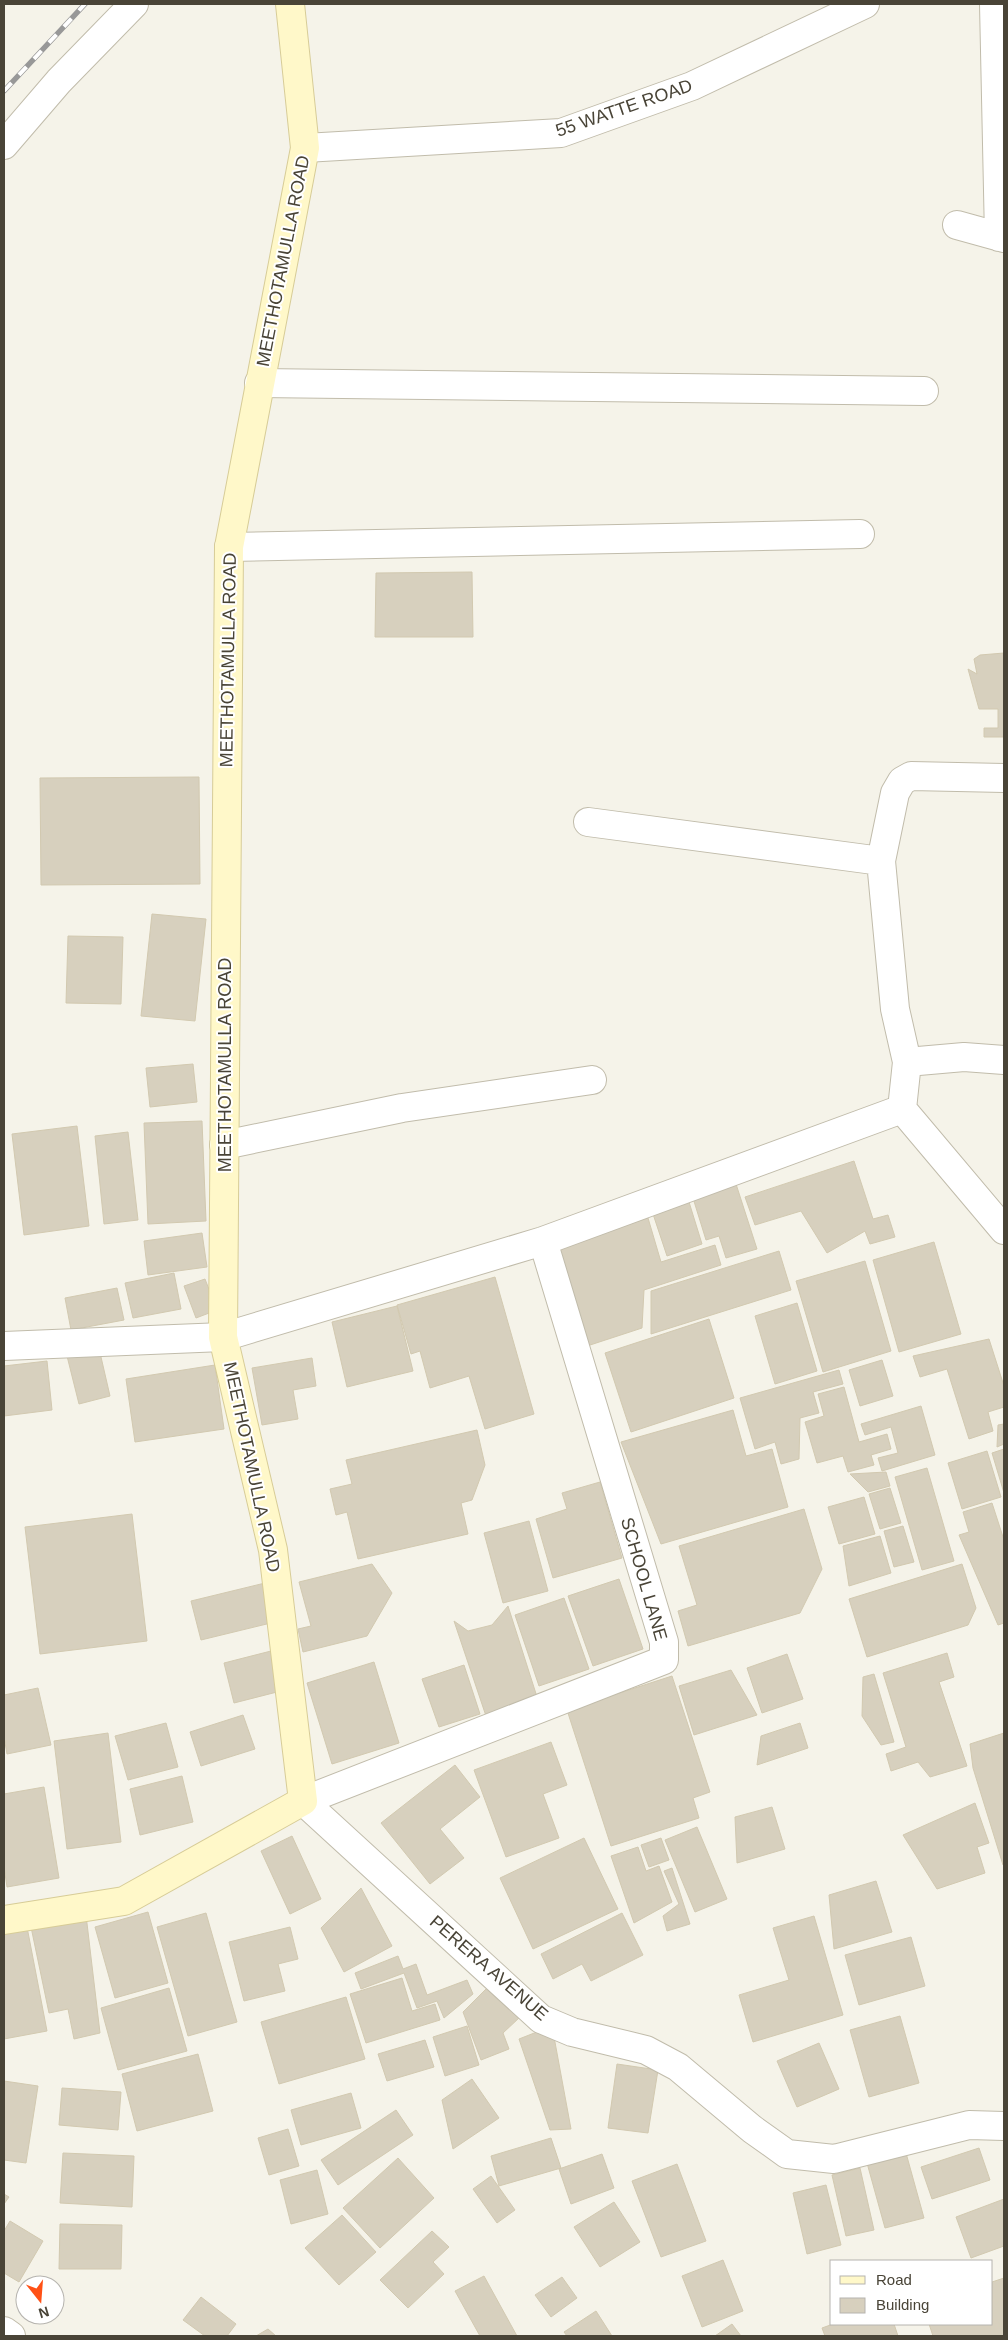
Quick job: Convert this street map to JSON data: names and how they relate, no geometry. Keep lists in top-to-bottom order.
{
  "streets": {
    "street": [
      "55 WATTE ROAD",
      "MEETHOTAMULLA ROAD",
      "SCHOOL LANE",
      "PERERA AVENUE"
    ]
  },
  "crossings": [
    ["55 WATTE ROAD", "MEETHOTAMULLA ROAD"],
    ["MEETHOTAMULLA ROAD", "SCHOOL LANE"],
    ["MEETHOTAMULLA ROAD", "PERERA AVENUE"],
    ["SCHOOL LANE", "PERERA AVENUE"]
  ],
  "legend": ["Road", "Building"],
  "north": "bottom"
}
